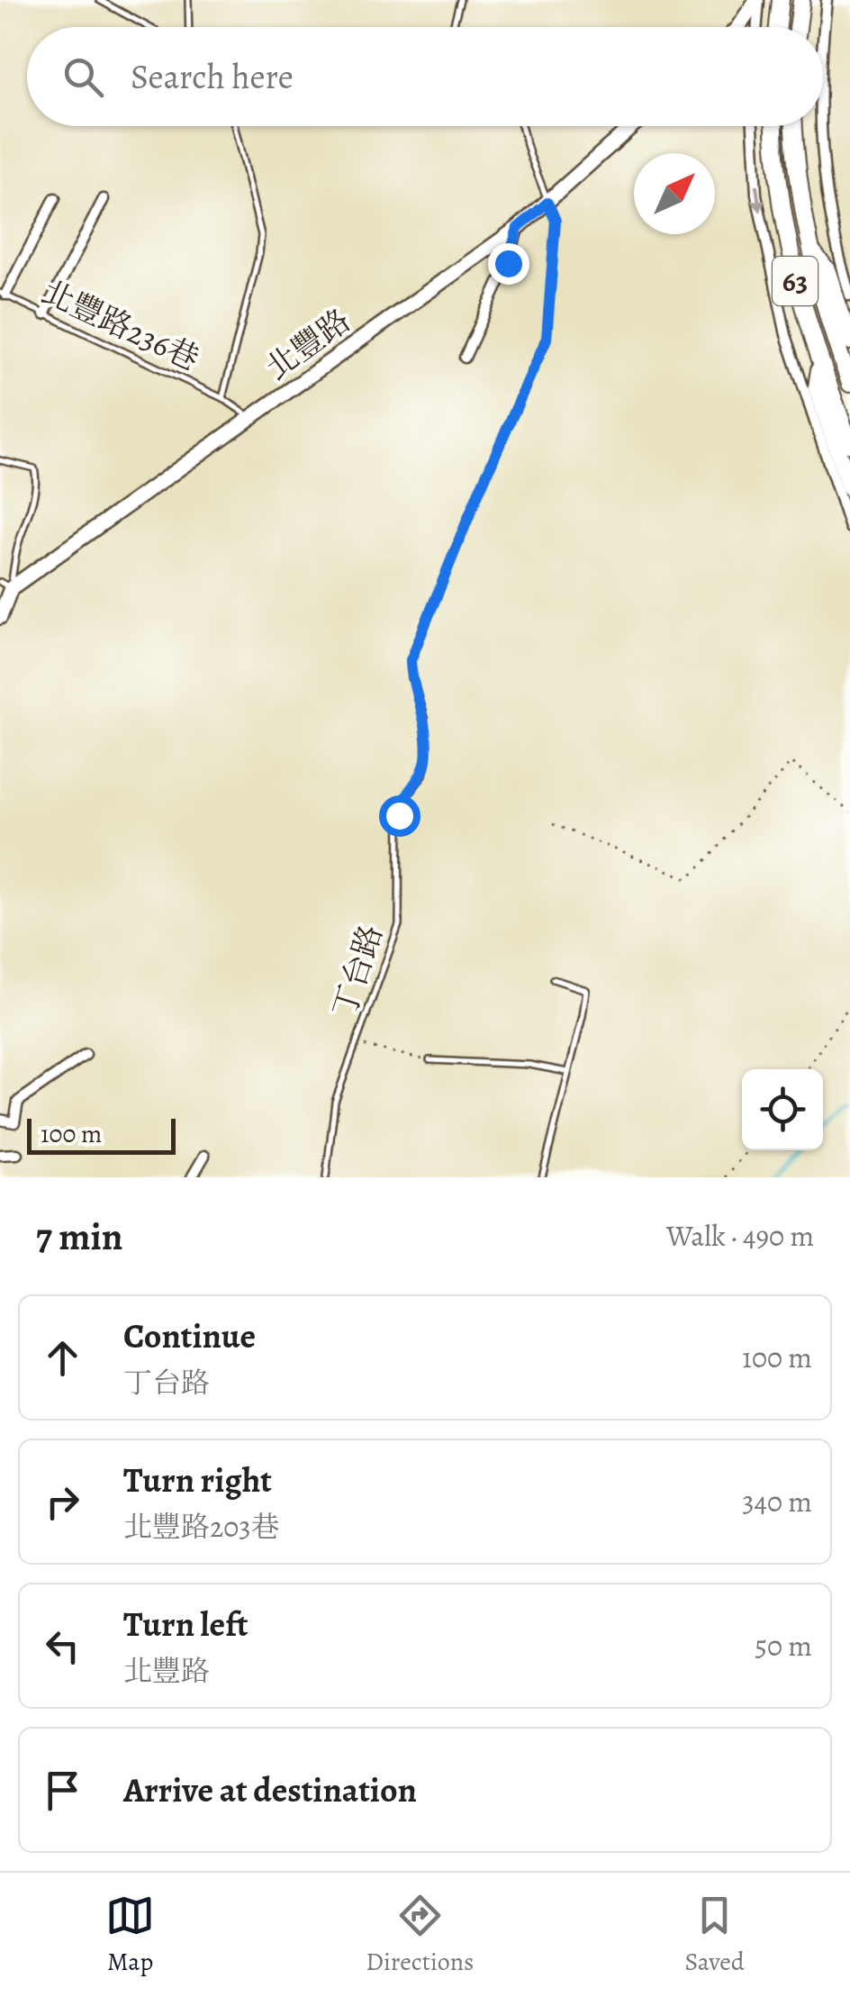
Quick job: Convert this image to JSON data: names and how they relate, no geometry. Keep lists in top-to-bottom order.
{
  "streets": {
    "main road": ["63"],
    "street": ["北豐路"],
    "lane": ["北豐路236巷", "丁台路"]
  },
  "crossings": [
    ["北豐路236巷", "北豐路"],
    ["北豐路", "丁台路"]
  ],
  "scale_bar": "100 m",
  "north": "top right",
  "page": {
    "search": "Search here",
    "scale": "100 m",
    "heading": ["7 min", "Walk · 490 m"],
    "list": [
      ["Continue", "丁台路", "100 m"],
      ["Turn right", "北豐路203巷", "340 m"],
      ["Turn left", "北豐路", "50 m"],
      "Arrive at destination"
    ],
    "nav": ["Map", "Directions", "Saved"]
  }
}
